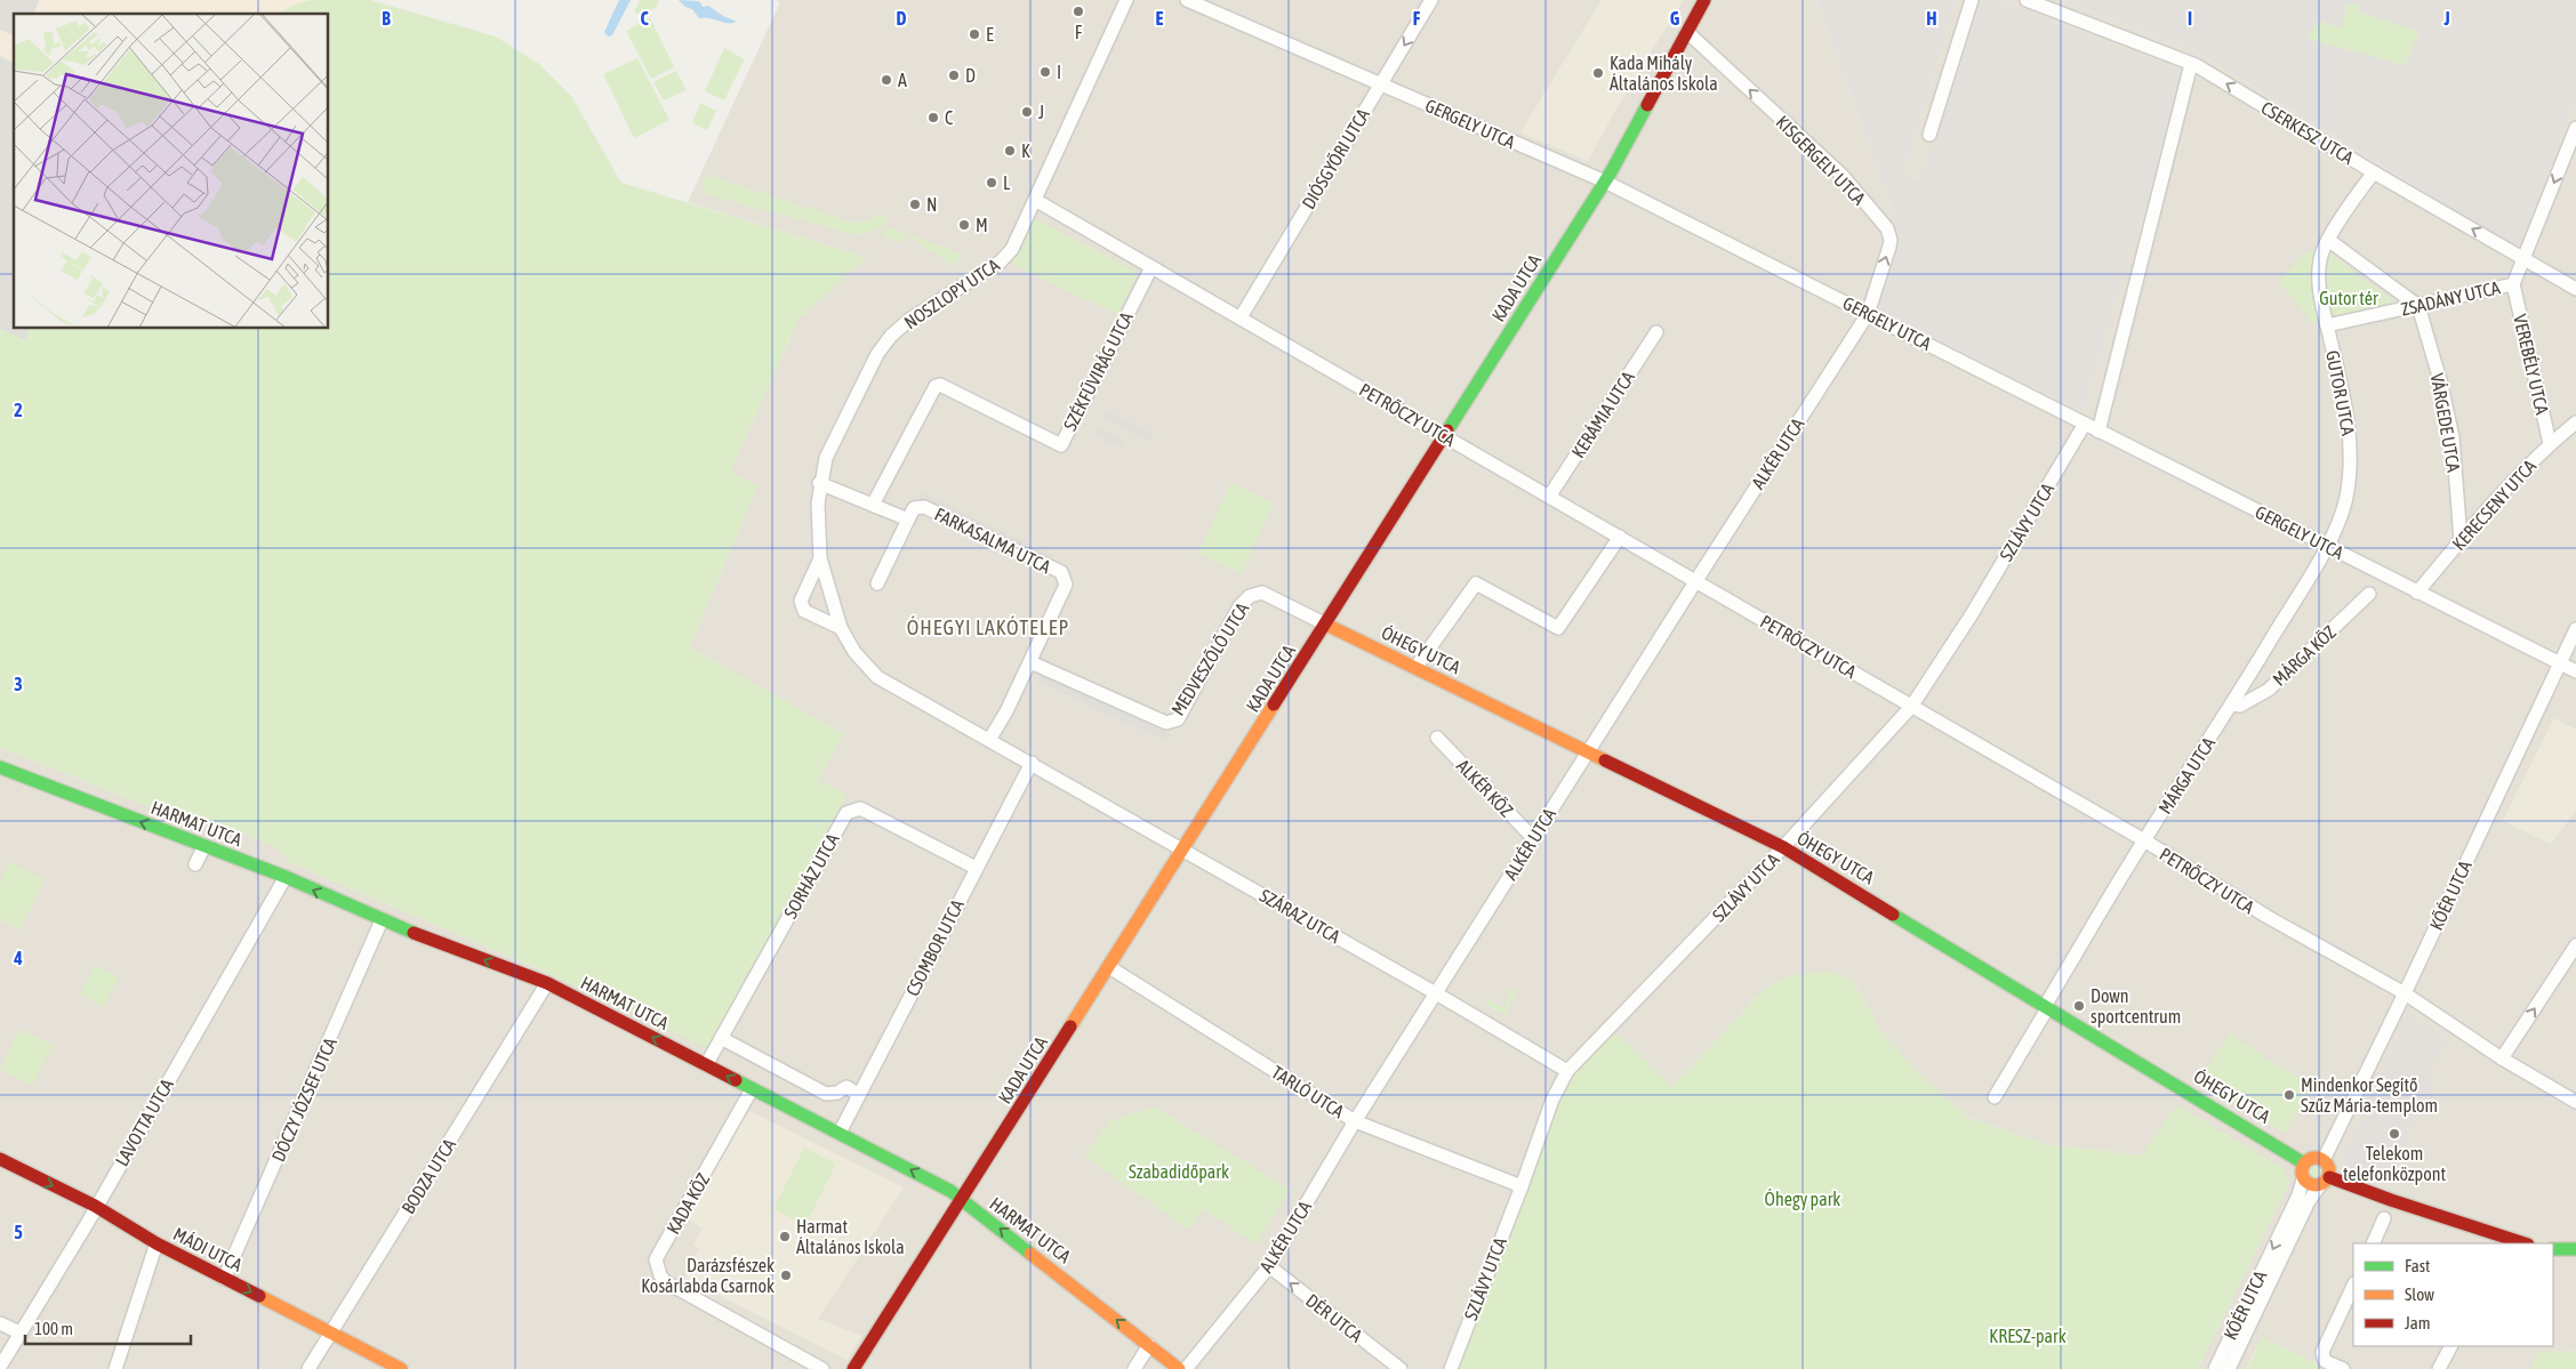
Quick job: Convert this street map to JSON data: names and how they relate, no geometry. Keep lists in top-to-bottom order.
{
  "streets": {
    "street": [
      "GERGELY UTCA",
      "CSERKESZ UTCA",
      "DIÓSGYŐRI UTCA",
      "KISGERGELY UTCA",
      "KADA UTCA",
      "NOSZLOPY UTCA",
      "ZSADÁNY UTCA",
      "VEREBÉLY UTCA",
      "SZÉKFŰVIRÁG UTCA",
      "GUTOR UTCA",
      "PETRŐCZY UTCA",
      "KERÁMIA UTCA",
      "VÁRGEDE UTCA",
      "ALKÉR UTCA",
      "KERECSENY UTCA",
      "SZLÁVY UTCA",
      "FARKASALMA UTCA",
      "ÓHEGY UTCA",
      "MÁRGA KÖZ",
      "MEDVESZŐLŐ UTCA",
      "MÁRGA UTCA",
      "ALKÉR KÖZ",
      "HARMAT UTCA",
      "SORHÁZ UTCA",
      "KŐÉR UTCA",
      "SZÁRAZ UTCA",
      "CSOMBOR UTCA",
      "TARLÓ UTCA",
      "DÓCZY JÓZSEF UTCA",
      "LAVOTTA UTCA",
      "BODZA UTCA",
      "KADA KÖZ",
      "MÁDI UTCA",
      "DÉR UTCA"
    ]
  },
  "crossings": [
    ["GERGELY UTCA", "DIÓSGYŐRI UTCA"],
    ["GERGELY UTCA", "KISGERGELY UTCA"],
    ["GERGELY UTCA", "KADA UTCA"],
    ["GERGELY UTCA", "GUTOR UTCA"],
    ["GERGELY UTCA", "ALKÉR UTCA"],
    ["GERGELY UTCA", "KERECSENY UTCA"],
    ["GERGELY UTCA", "SZLÁVY UTCA"],
    ["GERGELY UTCA", "MÁRGA UTCA"],
    ["GERGELY UTCA", "KŐÉR UTCA"],
    ["CSERKESZ UTCA", "ZSADÁNY UTCA"],
    ["CSERKESZ UTCA", "GUTOR UTCA"],
    ["DIÓSGYŐRI UTCA", "PETRŐCZY UTCA"],
    ["KISGERGELY UTCA", "KADA UTCA"],
    ["KISGERGELY UTCA", "ALKÉR UTCA"],
    ["KADA UTCA", "PETRŐCZY UTCA"],
    ["KADA UTCA", "ÓHEGY UTCA"],
    ["KADA UTCA", "MEDVESZŐLŐ UTCA"],
    ["KADA UTCA", "HARMAT UTCA"],
    ["KADA UTCA", "SZÁRAZ UTCA"],
    ["KADA UTCA", "TARLÓ UTCA"],
    ["NOSZLOPY UTCA", "PETRŐCZY UTCA"],
    ["NOSZLOPY UTCA", "FARKASALMA UTCA"],
    ["NOSZLOPY UTCA", "SZÁRAZ UTCA"],
    ["NOSZLOPY UTCA", "CSOMBOR UTCA"],
    ["ZSADÁNY UTCA", "VEREBÉLY UTCA"],
    ["ZSADÁNY UTCA", "GUTOR UTCA"],
    ["ZSADÁNY UTCA", "VÁRGEDE UTCA"],
    ["VEREBÉLY UTCA", "KERECSENY UTCA"],
    ["SZÉKFŰVIRÁG UTCA", "PETRŐCZY UTCA"],
    ["SZÉKFŰVIRÁG UTCA", "FARKASALMA UTCA"],
    ["GUTOR UTCA", "MÁRGA UTCA"],
    ["PETRŐCZY UTCA", "KERÁMIA UTCA"],
    ["PETRŐCZY UTCA", "ALKÉR UTCA"],
    ["PETRŐCZY UTCA", "SZLÁVY UTCA"],
    ["PETRŐCZY UTCA", "MÁRGA UTCA"],
    ["PETRŐCZY UTCA", "KŐÉR UTCA"],
    ["VÁRGEDE UTCA", "KERECSENY UTCA"],
    ["ALKÉR UTCA", "ÓHEGY UTCA"],
    ["ALKÉR UTCA", "ALKÉR KÖZ"],
    ["ALKÉR UTCA", "SZÁRAZ UTCA"],
    ["ALKÉR UTCA", "TARLÓ UTCA"],
    ["ALKÉR UTCA", "DÉR UTCA"],
    ["SZLÁVY UTCA", "ÓHEGY UTCA"],
    ["SZLÁVY UTCA", "SZÁRAZ UTCA"],
    ["SZLÁVY UTCA", "TARLÓ UTCA"],
    ["FARKASALMA UTCA", "MEDVESZŐLŐ UTCA"],
    ["ÓHEGY UTCA", "MEDVESZŐLŐ UTCA"],
    ["ÓHEGY UTCA", "MÁRGA UTCA"],
    ["ÓHEGY UTCA", "KŐÉR UTCA"],
    ["MÁRGA KÖZ", "MÁRGA UTCA"],
    ["HARMAT UTCA", "SORHÁZ UTCA"],
    ["HARMAT UTCA", "CSOMBOR UTCA"],
    ["HARMAT UTCA", "DÓCZY JÓZSEF UTCA"],
    ["HARMAT UTCA", "LAVOTTA UTCA"],
    ["HARMAT UTCA", "BODZA UTCA"],
    ["HARMAT UTCA", "KADA KÖZ"],
    ["SORHÁZ UTCA", "CSOMBOR UTCA"],
    ["SZÁRAZ UTCA", "CSOMBOR UTCA"],
    ["DÓCZY JÓZSEF UTCA", "MÁDI UTCA"],
    ["LAVOTTA UTCA", "MÁDI UTCA"],
    ["BODZA UTCA", "MÁDI UTCA"]
  ],
  "one_way": [
    "CSERKESZ UTCA",
    "KISGERGELY UTCA",
    "ZSADÁNY UTCA",
    "HARMAT UTCA",
    "MÁDI UTCA",
    "DÉR UTCA"
  ],
  "districts": ["ÓHEGYI LAKÓTELEP"],
  "parks": [
    "Gutor tér",
    "Szabadidőpark",
    "Óhegy park",
    "KRESZ-park"
  ],
  "places": [
    "F",
    "E",
    "I",
    "Kada Mihály Általános Iskola",
    "D",
    "A",
    "J",
    "C",
    "K",
    "L",
    "N",
    "M",
    "Down sportcentrum",
    "Mindenkor Segítő Szűz Mária-templom",
    "Telekom telefonközpont",
    "Harmat Általános Iskola",
    "Darázsfészek Kosárlabda Csarnok"
  ],
  "legend": ["Fast", "Slow", "Jam"],
  "scale_bar": "100 m",
  "grid": {
    "columns": [
      "B",
      "C",
      "D",
      "E",
      "F",
      "G",
      "H",
      "I",
      "J"
    ],
    "rows": [
      "2",
      "3",
      "4",
      "5"
    ]
  }
}
